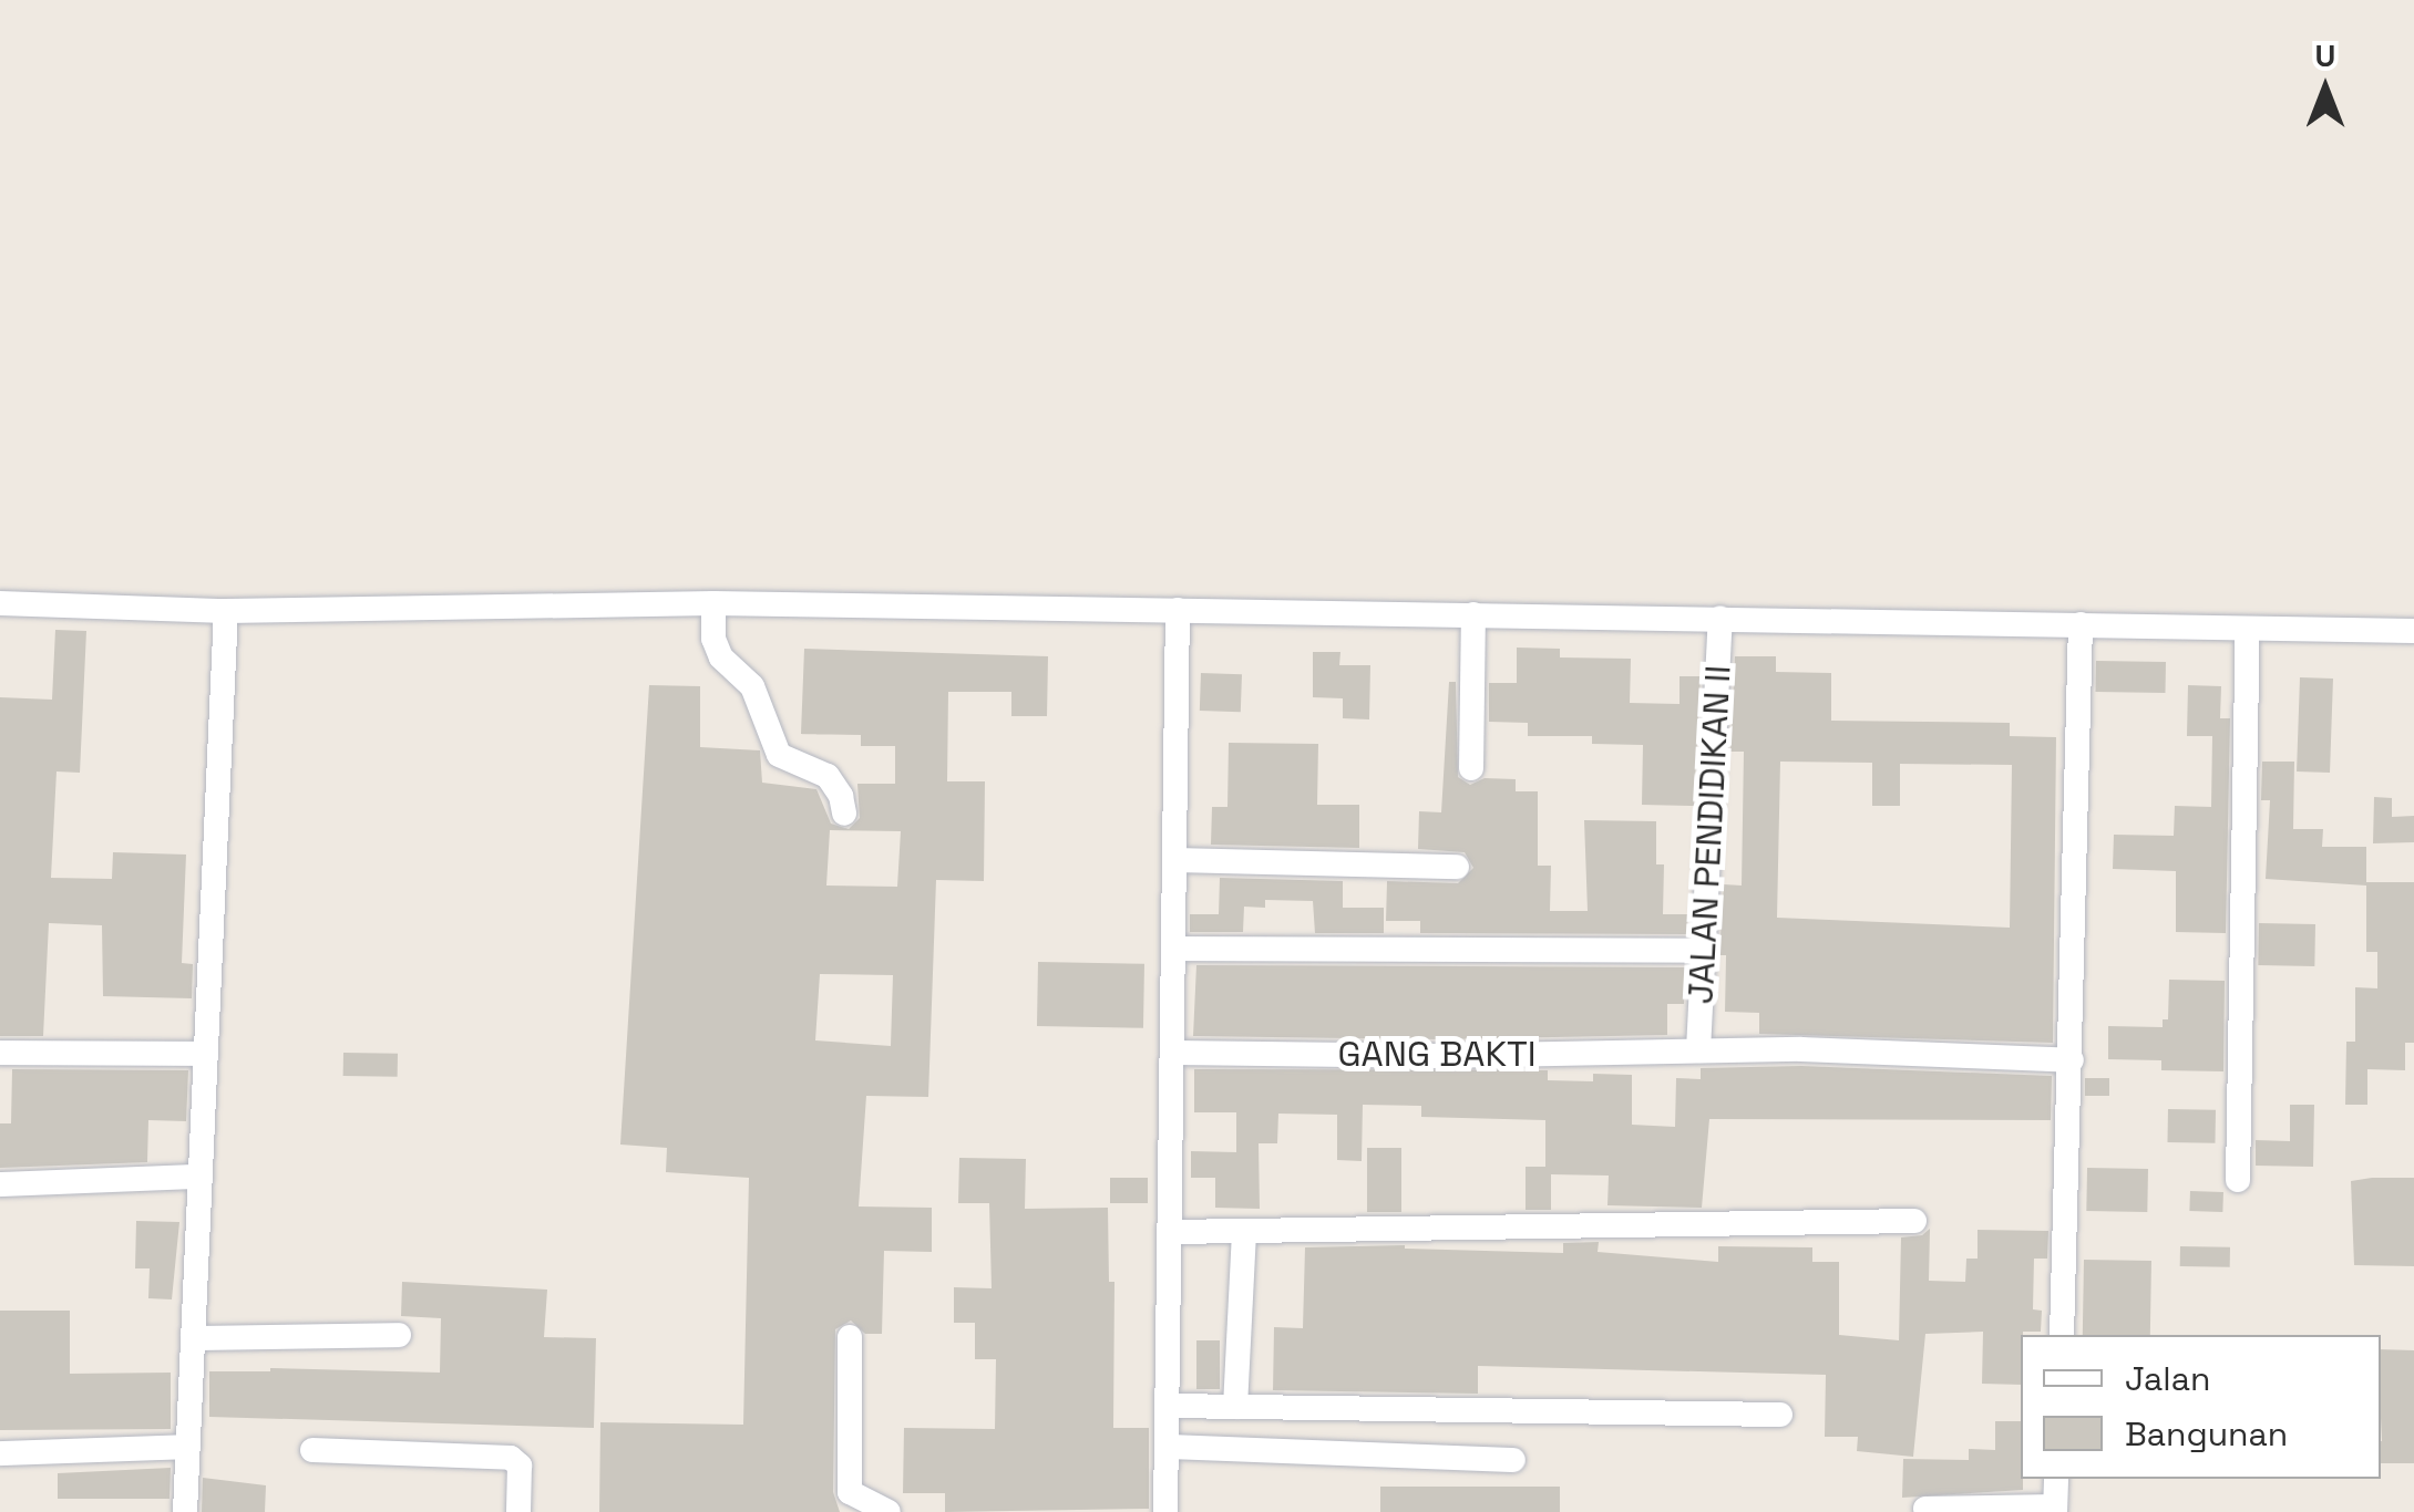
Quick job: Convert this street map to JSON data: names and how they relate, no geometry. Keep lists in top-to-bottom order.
{
  "streets": {
    "street": ["JALAN PENDIDIKAN II", "GANG BAKTI"]
  },
  "crossings": [
    ["JALAN PENDIDIKAN II", "GANG BAKTI"]
  ],
  "legend": ["Jalan", "Bangunan"],
  "north": "top"
}
